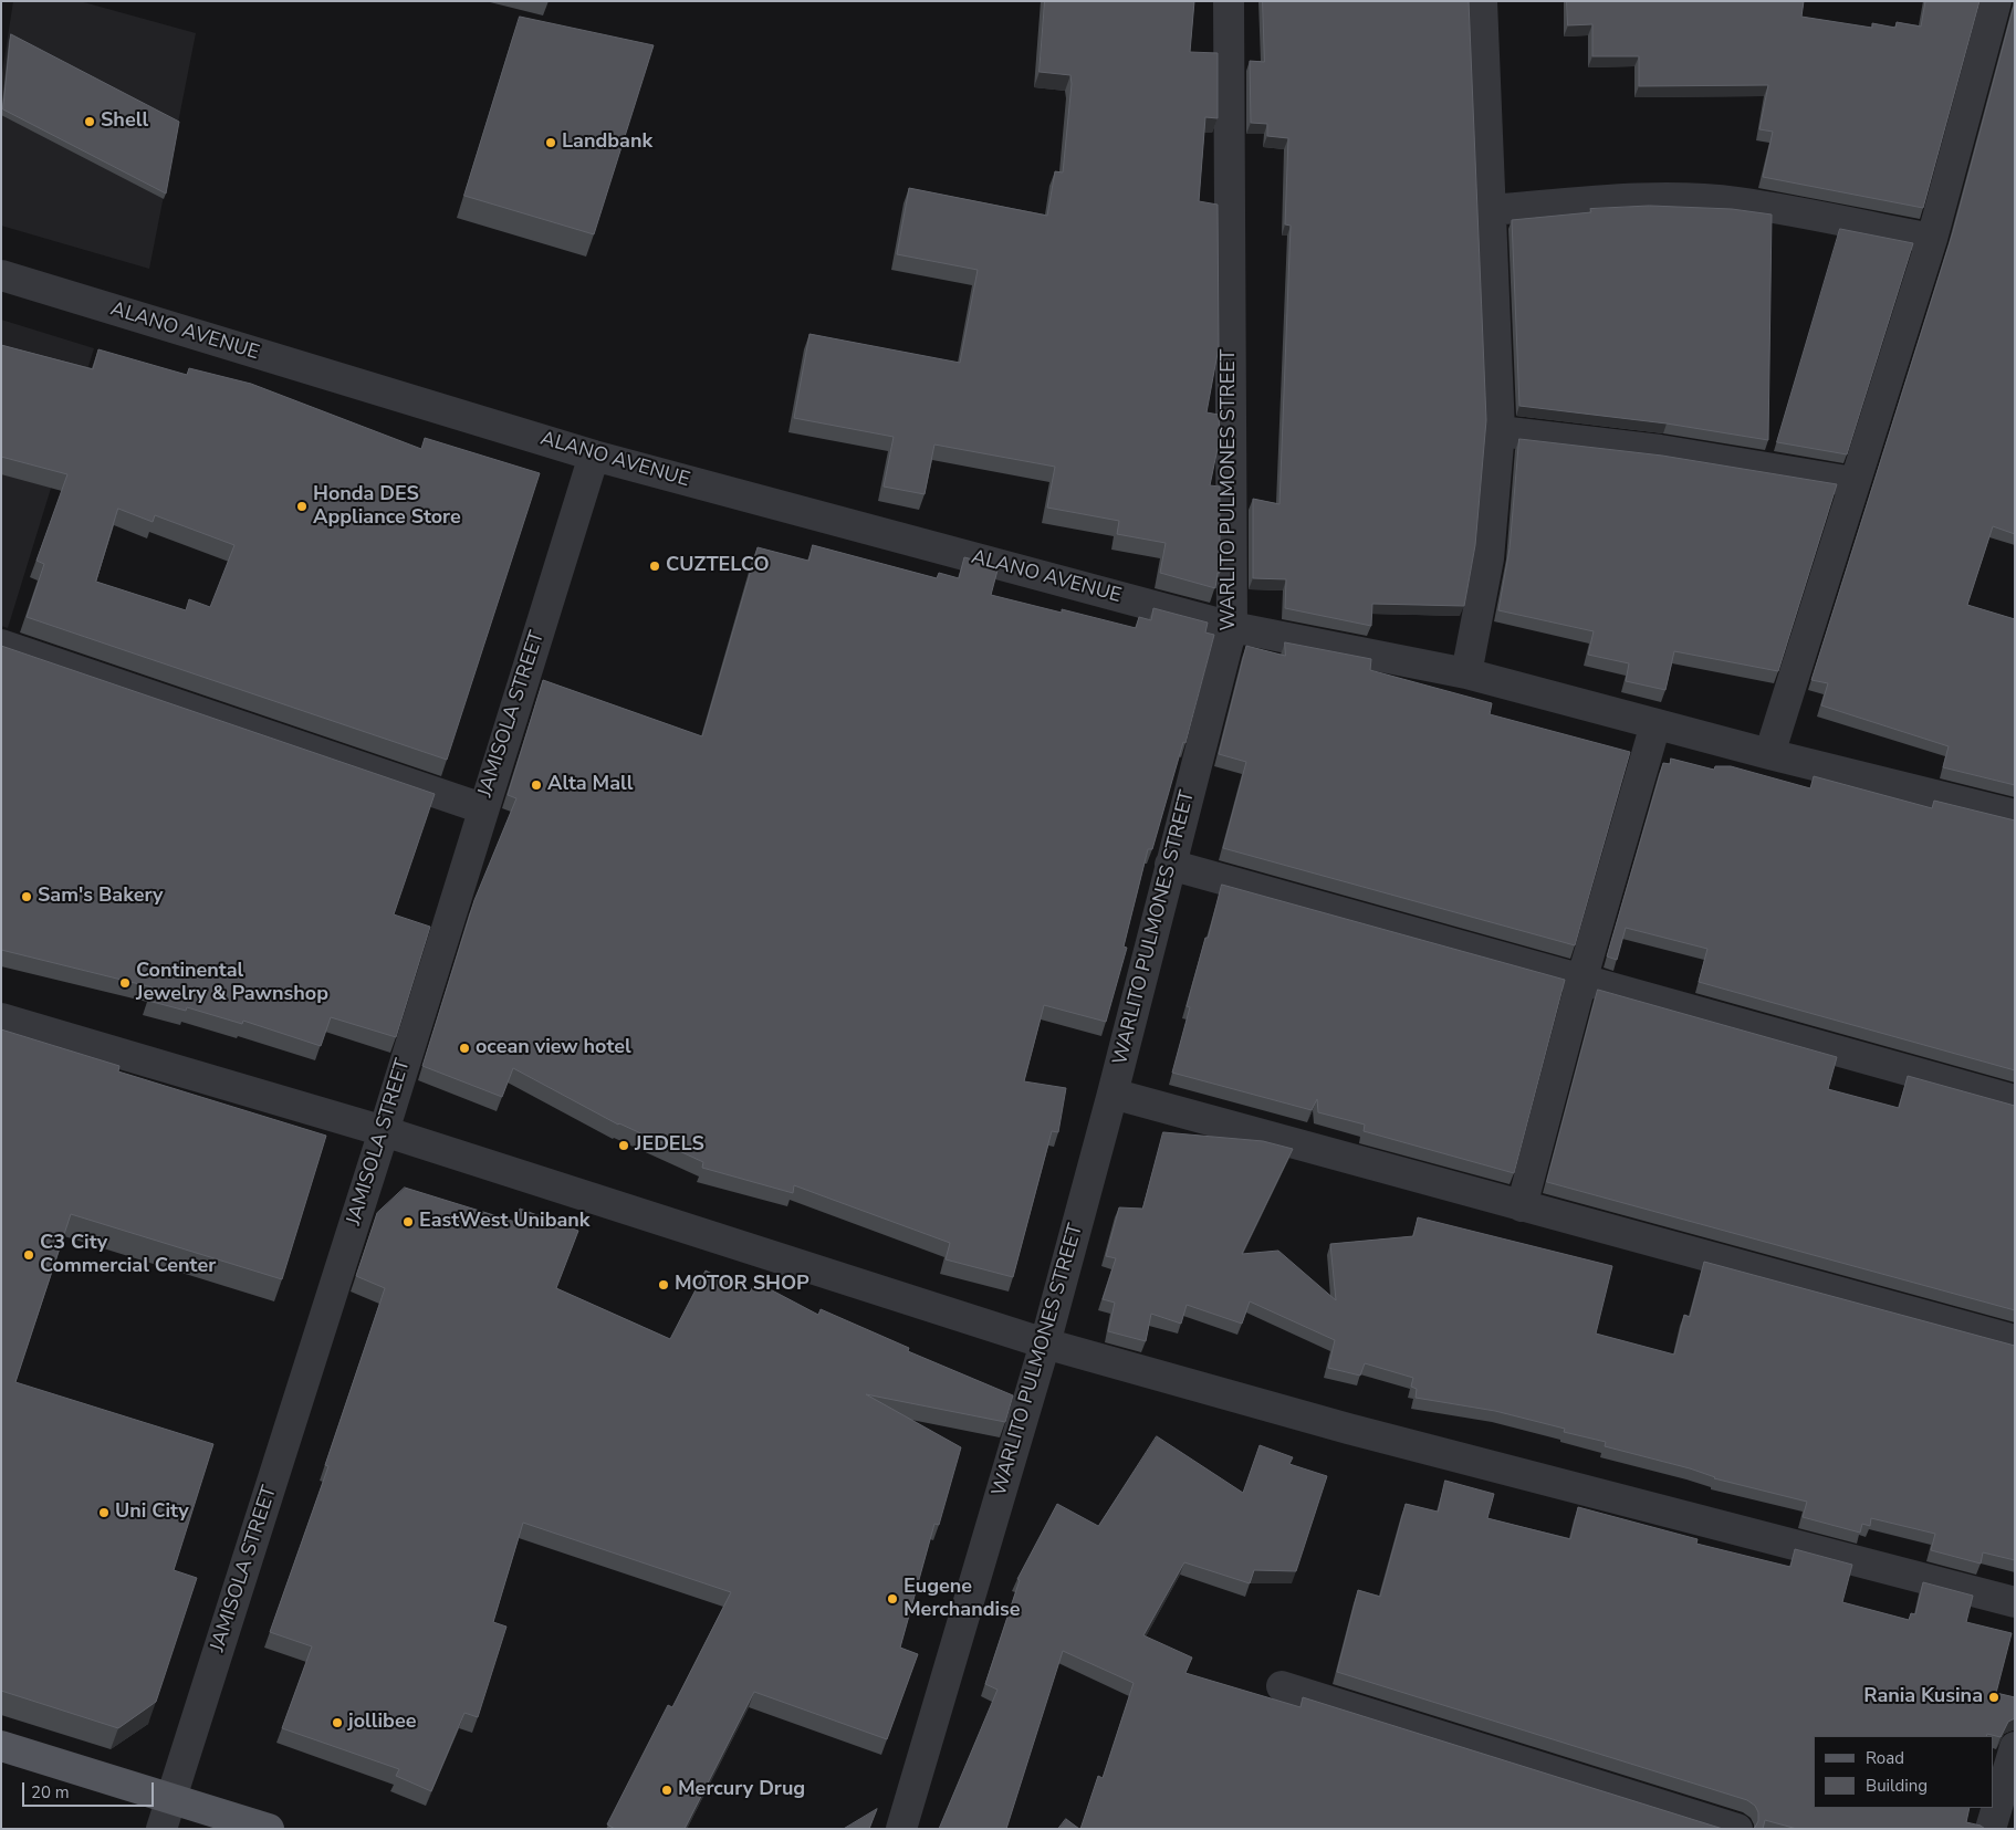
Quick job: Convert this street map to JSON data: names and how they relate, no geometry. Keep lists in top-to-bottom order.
{
  "streets": {
    "street": ["ALANO AVENUE", "WARLITO PULMONES STREET", "JAMISOLA STREET"]
  },
  "crossings": [
    ["ALANO AVENUE", "WARLITO PULMONES STREET"],
    ["ALANO AVENUE", "JAMISOLA STREET"]
  ],
  "places": [
    "Shell",
    "Landbank",
    "Honda DES Appliance Store",
    "CUZTELCO",
    "Alta Mall",
    "Sam's Bakery",
    "Continental Jewelry & Pawnshop",
    "ocean view hotel",
    "JEDELS",
    "EastWest Unibank",
    "C3 City Commercial Center",
    "MOTOR SHOP",
    "Uni City",
    "Eugene Merchandise",
    "Rania Kusina",
    "jollibee",
    "Mercury Drug"
  ],
  "legend": ["Road", "Building"],
  "scale_bar": "20 m"
}
